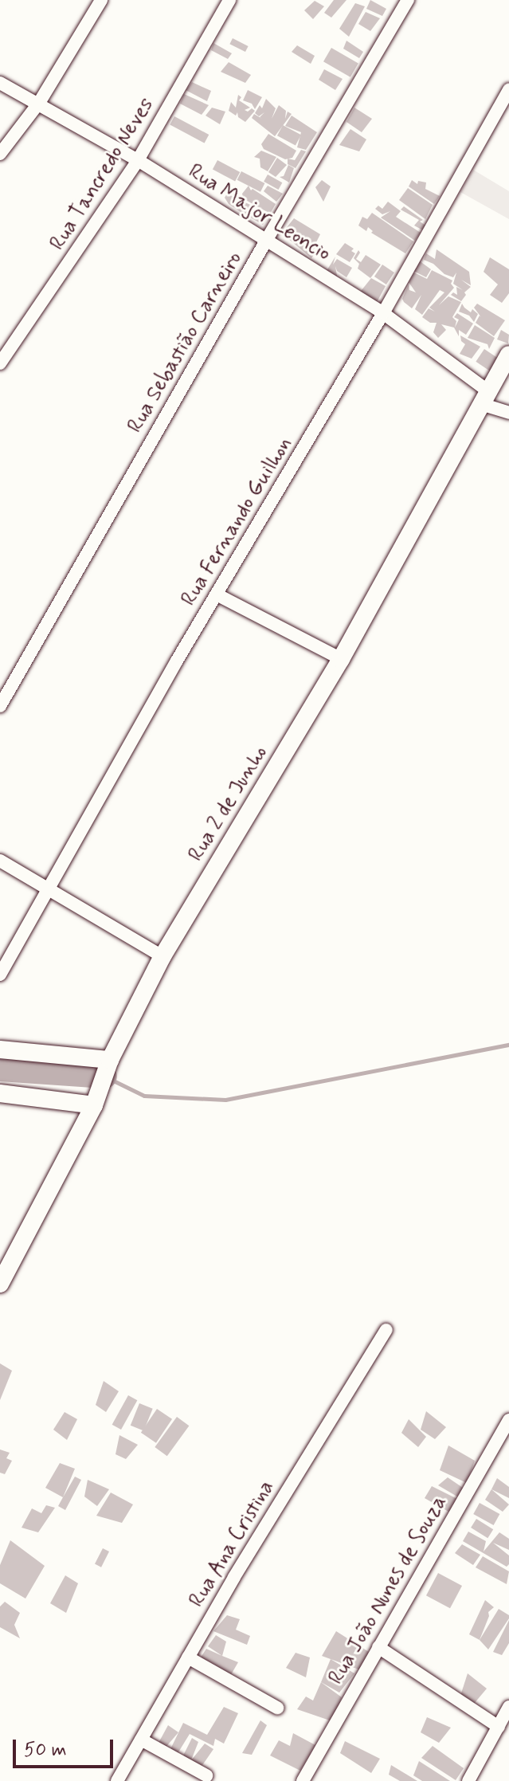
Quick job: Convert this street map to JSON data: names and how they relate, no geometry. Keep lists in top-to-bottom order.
{
  "streets": {
    "street": [
      "Rua Tancredo Neves",
      "Rua Major Leoncio",
      "Rua Sebastião Carneiro",
      "Rua Fernando Guilhon",
      "Rua 2 de Junho",
      "Rua Ana Cristina",
      "Rua João Nunes de Souza"
    ]
  },
  "crossings": [
    ["Rua Tancredo Neves", "Rua Major Leoncio"],
    ["Rua Major Leoncio", "Rua Sebastião Carneiro"],
    ["Rua Major Leoncio", "Rua Fernando Guilhon"],
    ["Rua Major Leoncio", "Rua 2 de Junho"]
  ],
  "scale_bar": "50 m"
}
